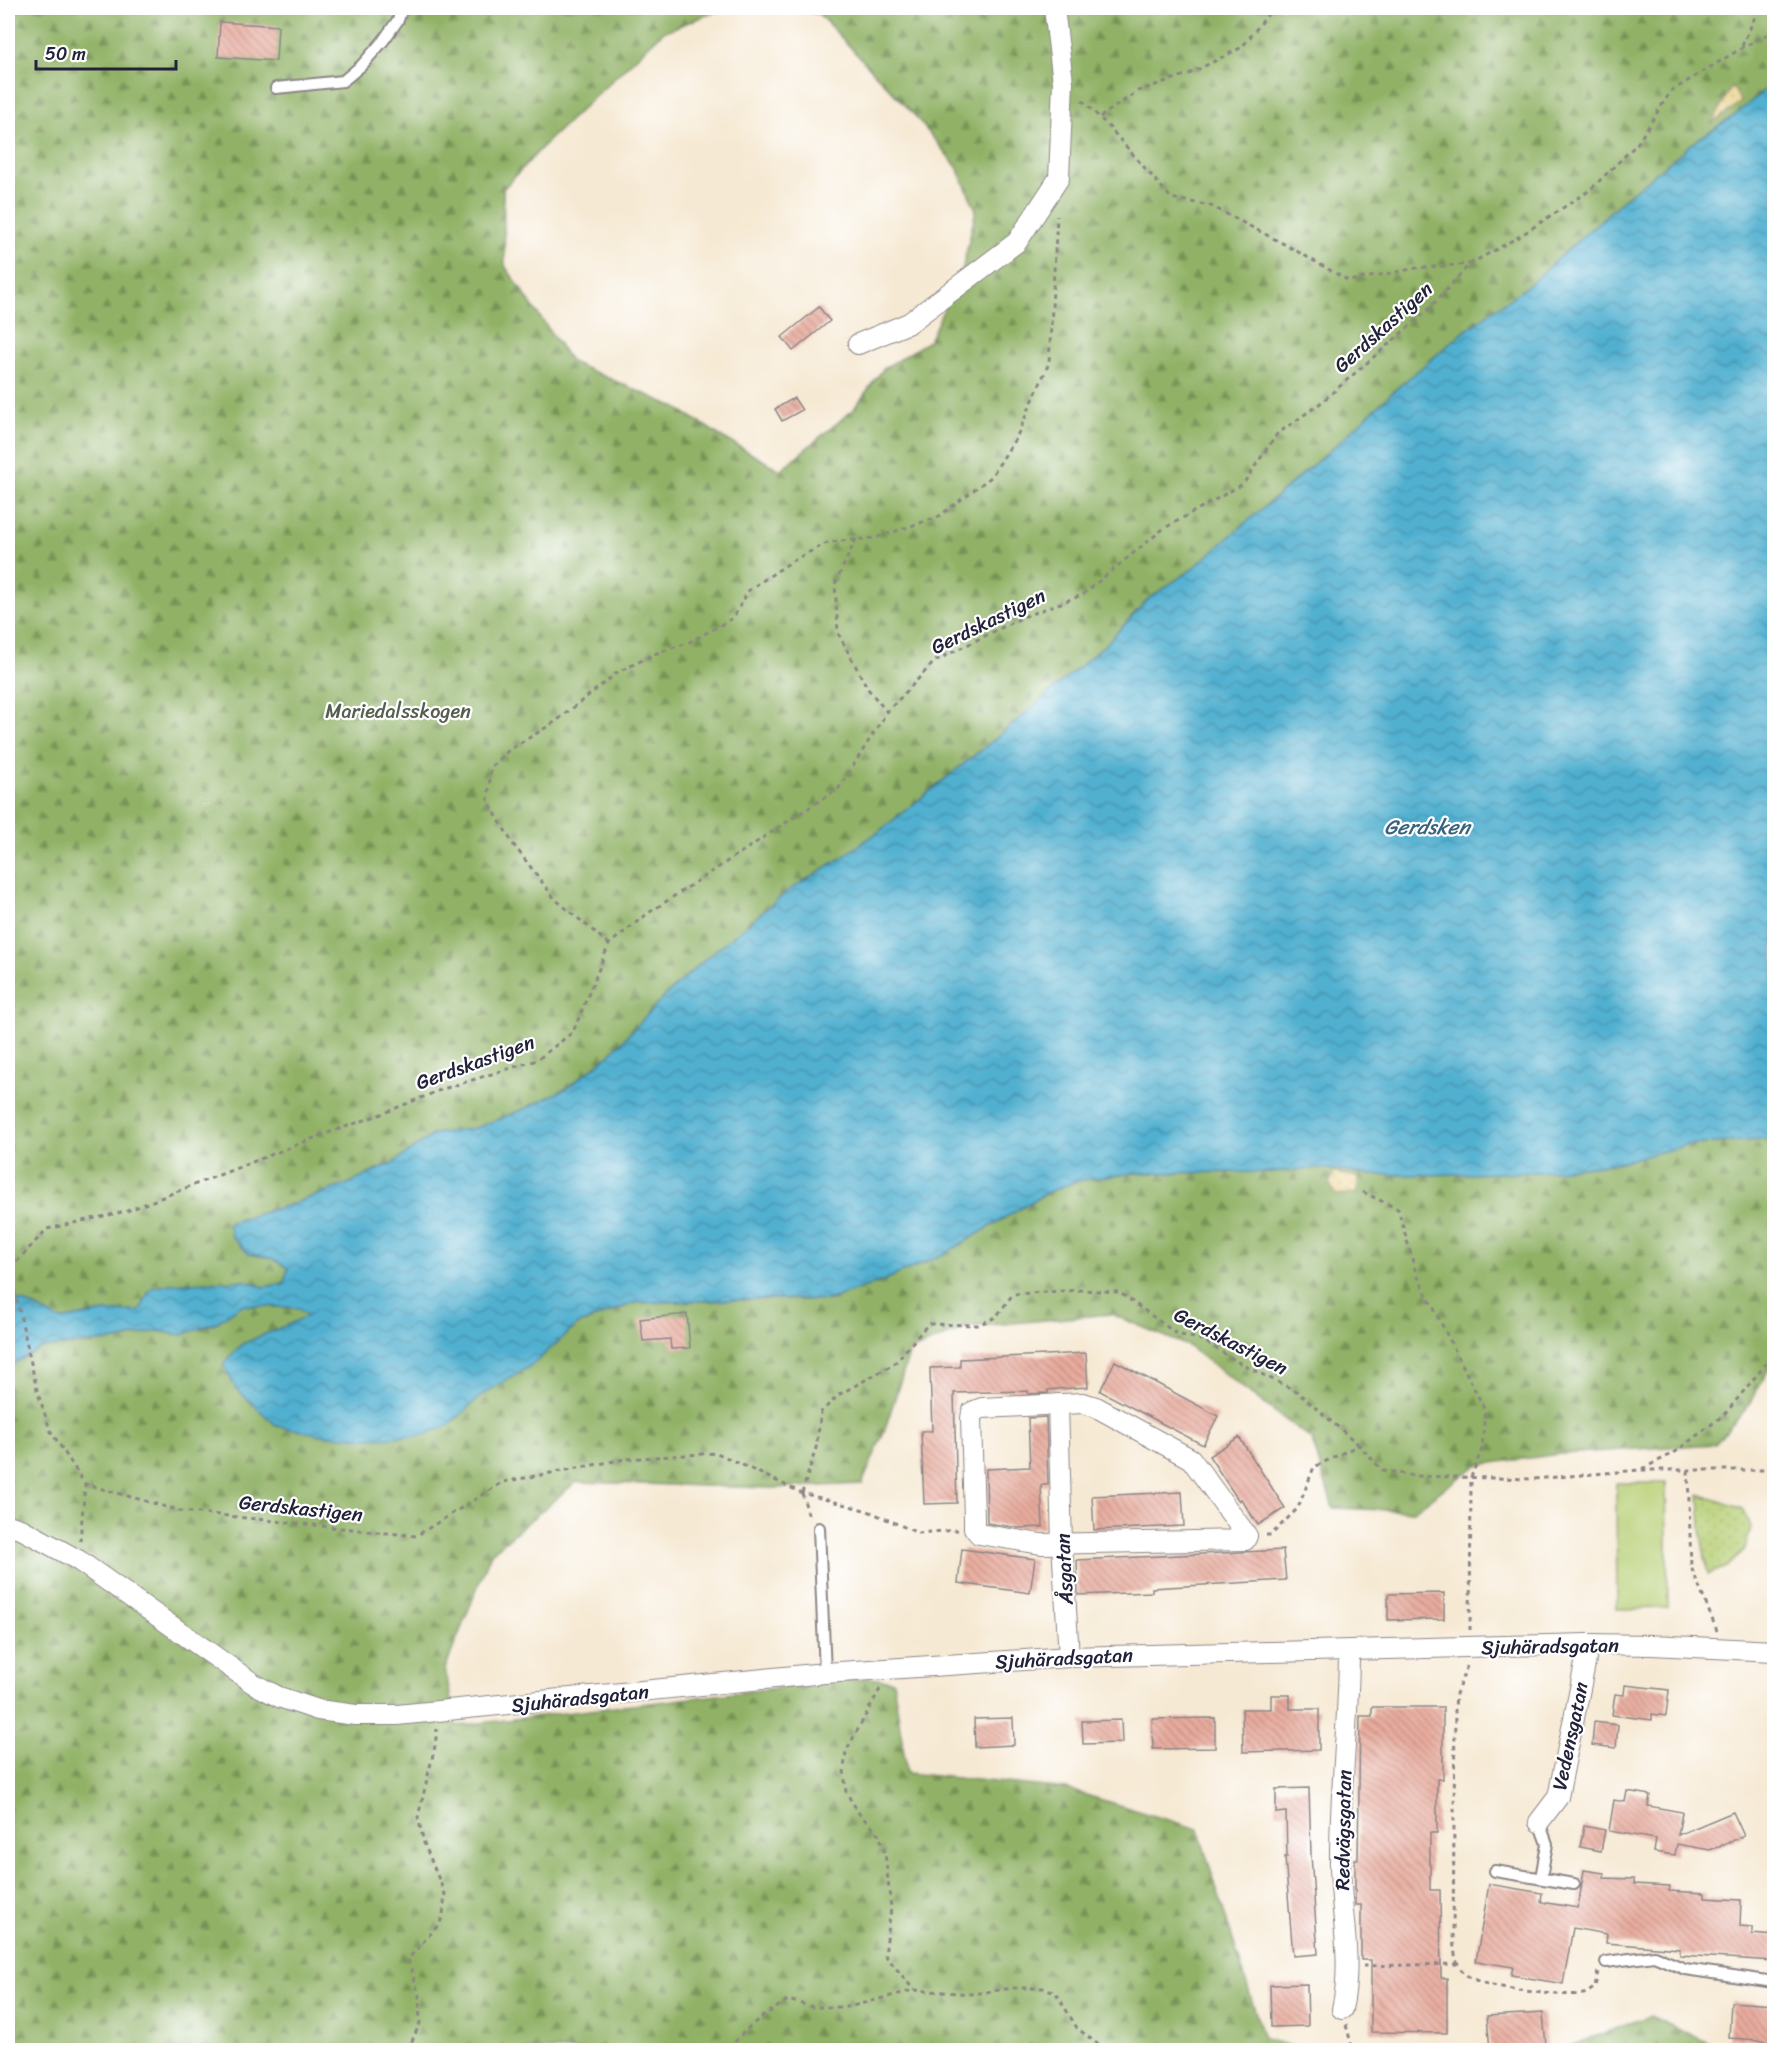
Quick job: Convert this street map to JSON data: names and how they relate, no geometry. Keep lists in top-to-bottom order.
{
  "streets": {
    "street": [
      "Åsgatan",
      "Sjuhäradsgatan",
      "Vedensgatan",
      "Redvägsgatan"
    ],
    "path": ["Gerdskastigen"]
  },
  "crossings": [
    ["Åsgatan", "Sjuhäradsgatan"],
    ["Sjuhäradsgatan", "Vedensgatan"],
    ["Sjuhäradsgatan", "Redvägsgatan"]
  ],
  "water": ["Gerdsken"],
  "parks": ["Mariedalsskogen"],
  "scale_bar": "50 m"
}
